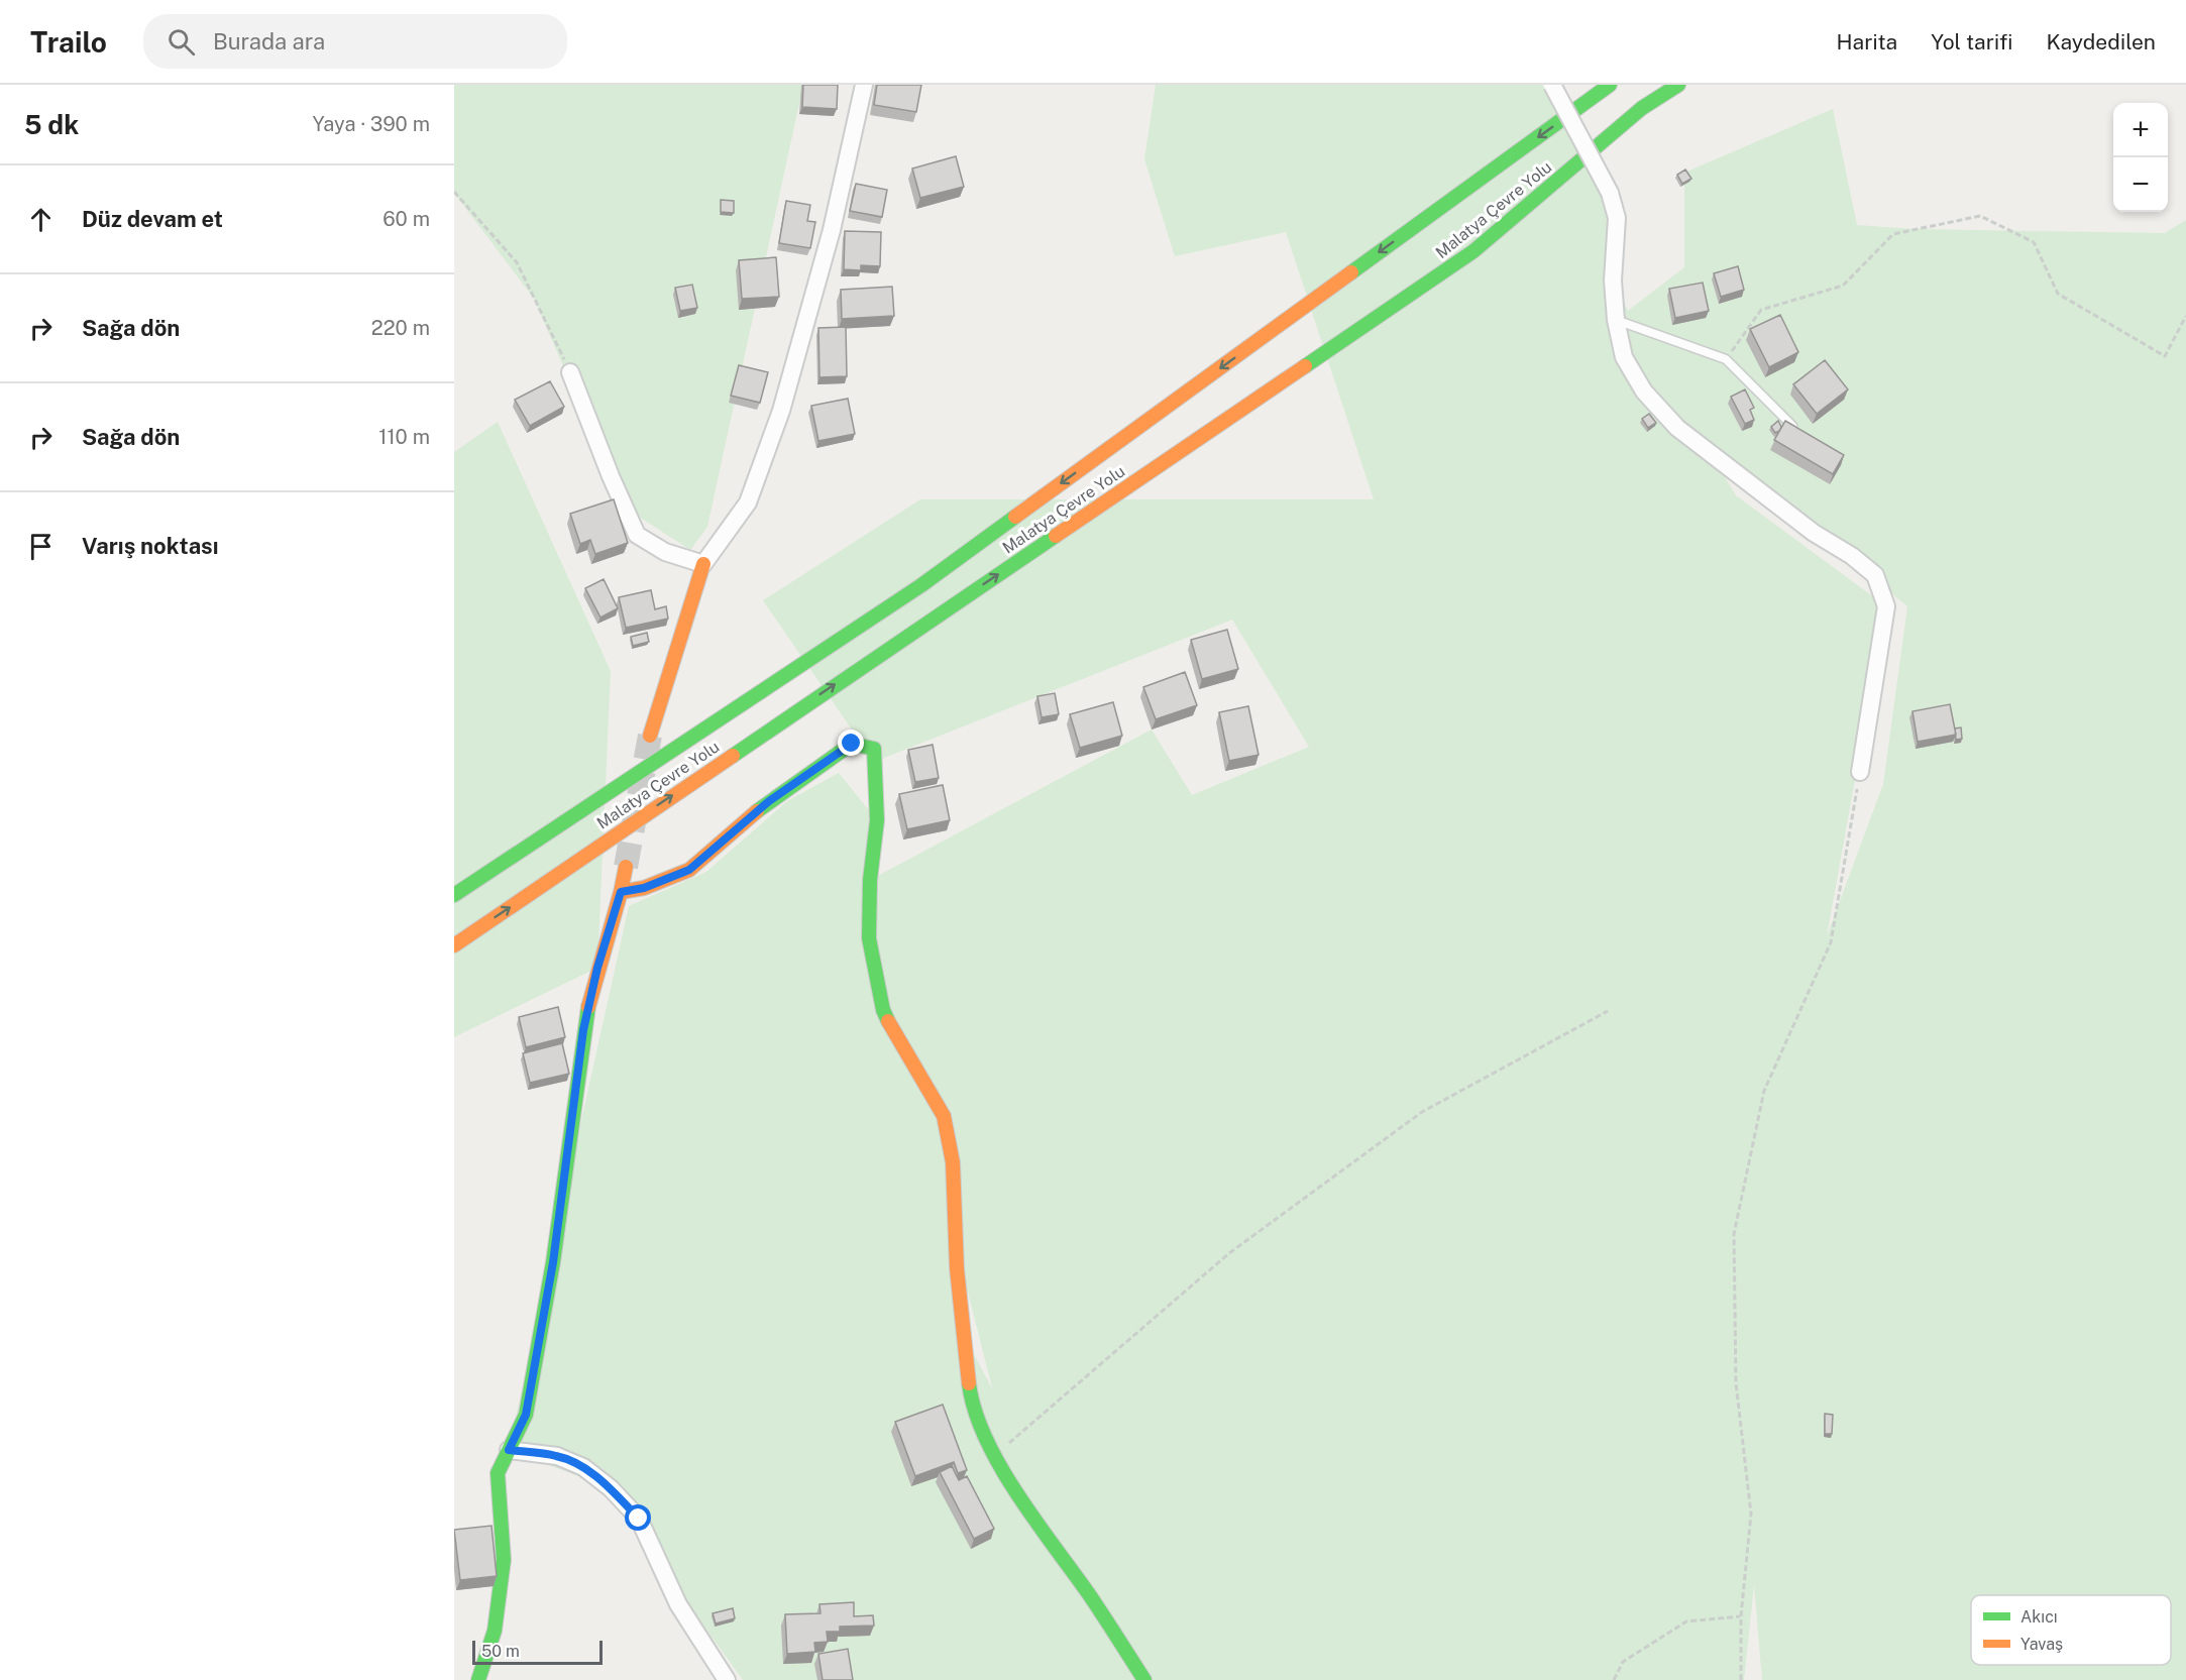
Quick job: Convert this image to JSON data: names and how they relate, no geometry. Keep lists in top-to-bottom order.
{
  "streets": {
    "main road": ["Malatya Çevre Yolu"]
  },
  "legend": ["Akıcı", "Yavaş"],
  "scale_bar": "50 m",
  "page": {
    "header": "Trailo",
    "search": "Burada ara",
    "nav": ["Harita", "Yol tarifi", "Kaydedilen"],
    "heading": ["5 dk", "Yaya · 390 m"],
    "map_buttons": ["+", "−"],
    "list": [
      ["Düz devam et", "60 m"],
      ["Sağa dön", "220 m"],
      ["Sağa dön", "110 m"],
      "Varış noktası"
    ],
    "scale": "50 m"
  }
}
